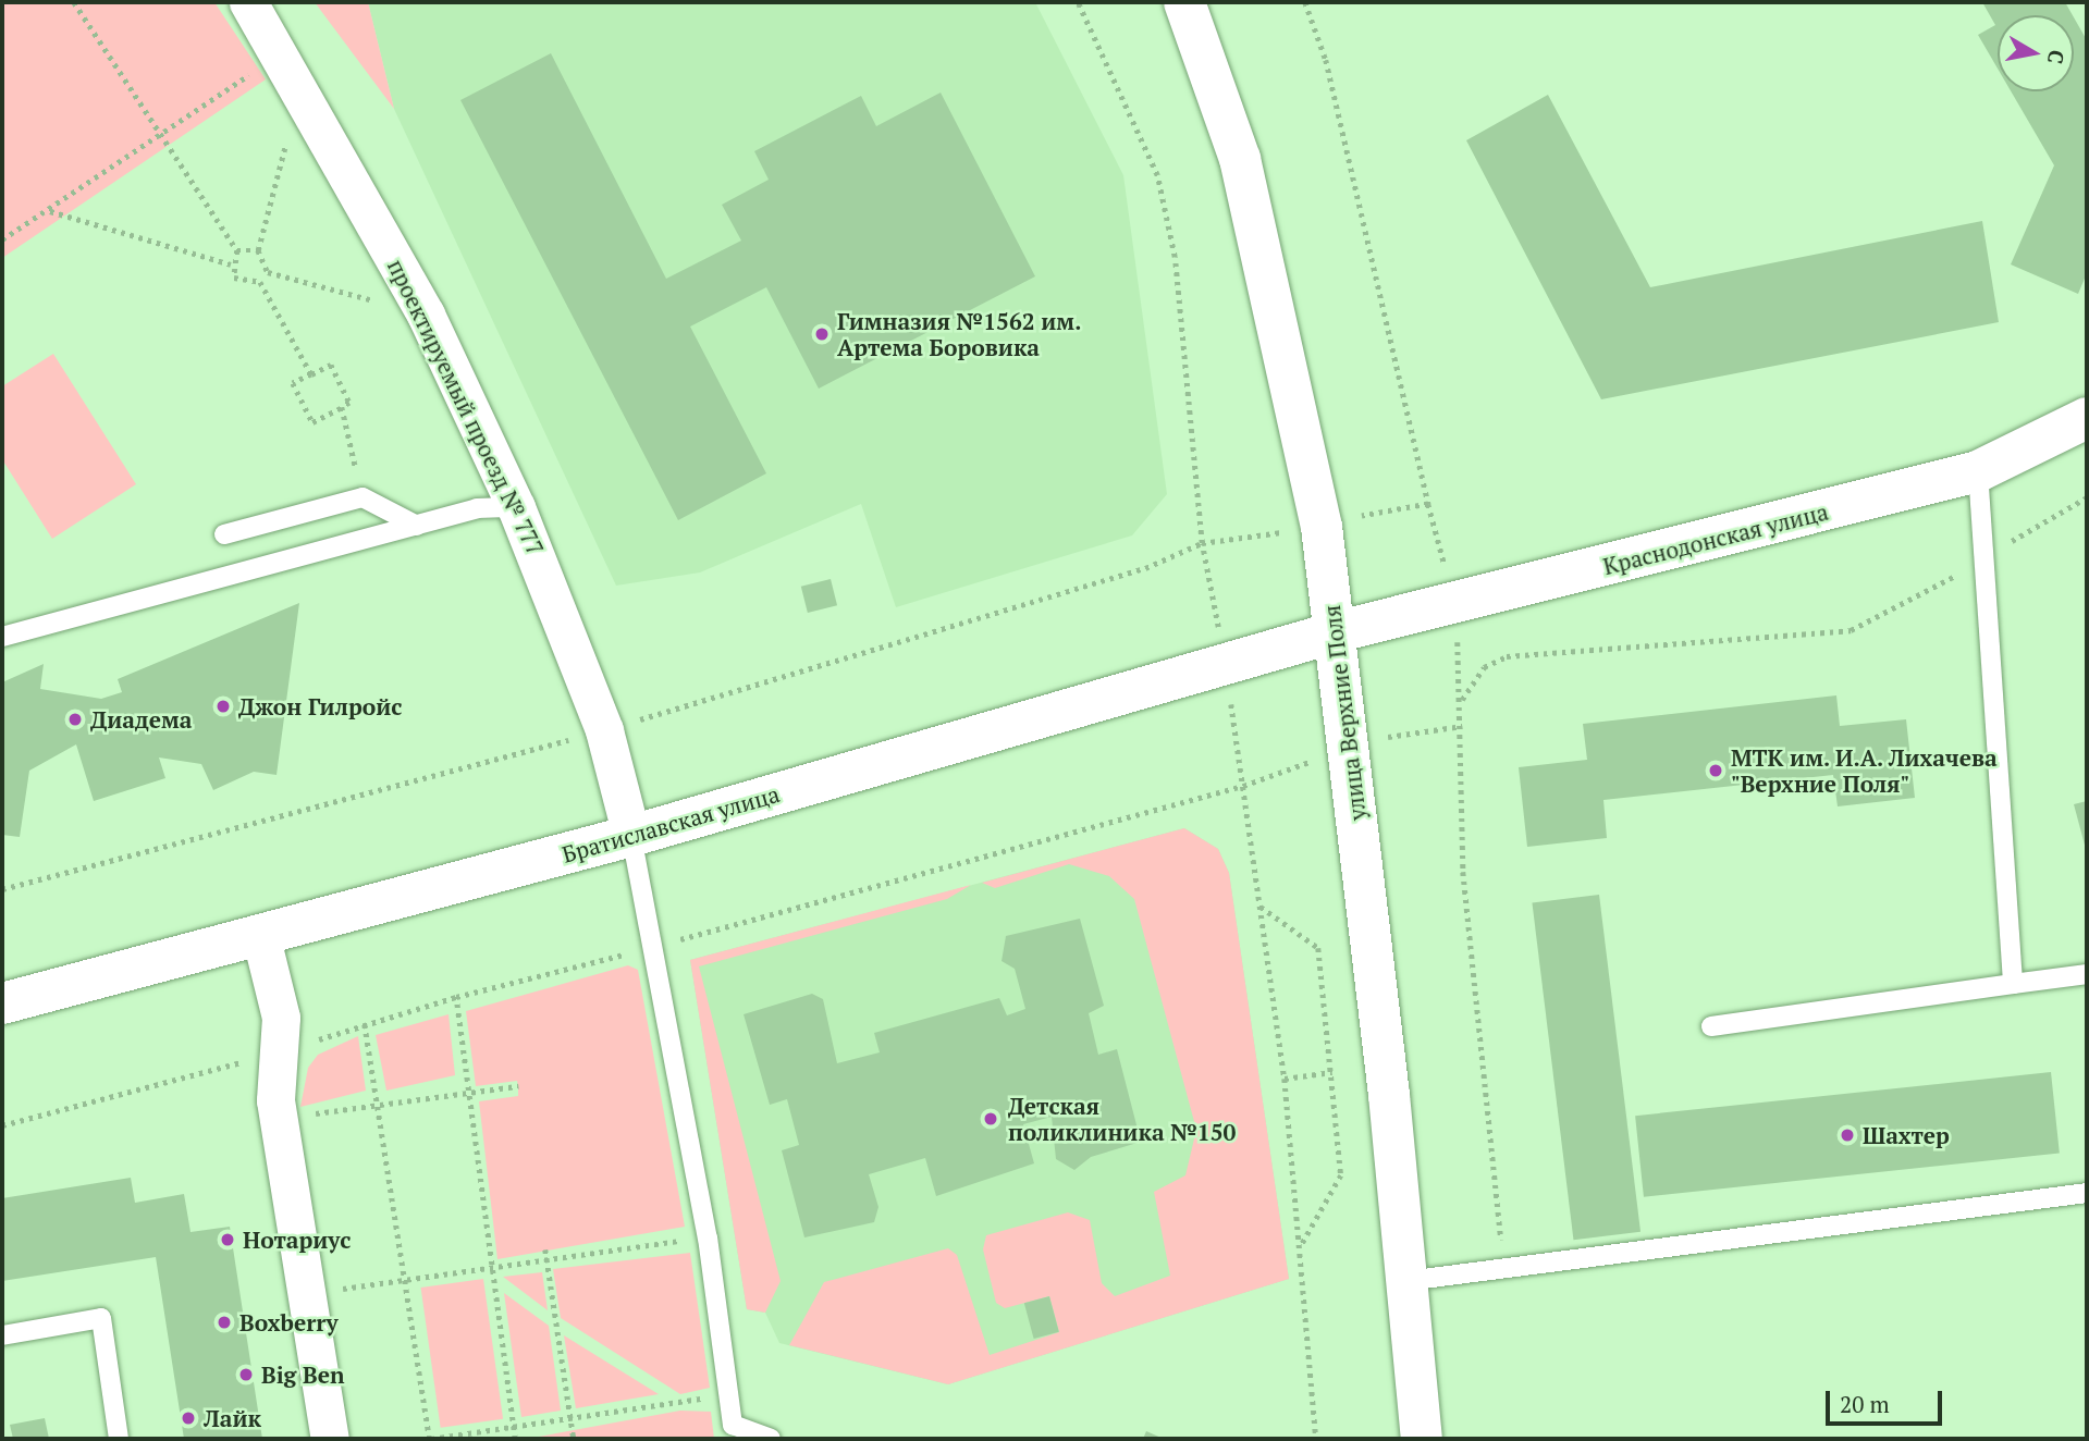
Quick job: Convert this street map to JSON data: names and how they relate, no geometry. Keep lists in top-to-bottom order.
{
  "streets": {
    "main road": ["Краснодонская улица", "улица Верхние Поля", "Братиславская улица"],
    "street": ["проектируемый проезд № 777"]
  },
  "crossings": [
    ["проектируемый проезд № 777", "Братиславская улица"],
    ["Краснодонская улица", "улица Верхние Поля"],
    ["Краснодонская улица", "Братиславская улица"],
    ["улица Верхние Поля", "Братиславская улица"]
  ],
  "places": [
    "Гимназия №1562 им. Артема Боровика",
    "Джон Гилройс",
    "Диадема",
    "МТК им. И.А. Лихачева \"Верхние Поля\"",
    "Детская поликлиника №150",
    "Шахтер",
    "Нотариус",
    "Boxberry",
    "Big Ben",
    "Лайк"
  ],
  "scale_bar": "20 m",
  "north": "right"
}
